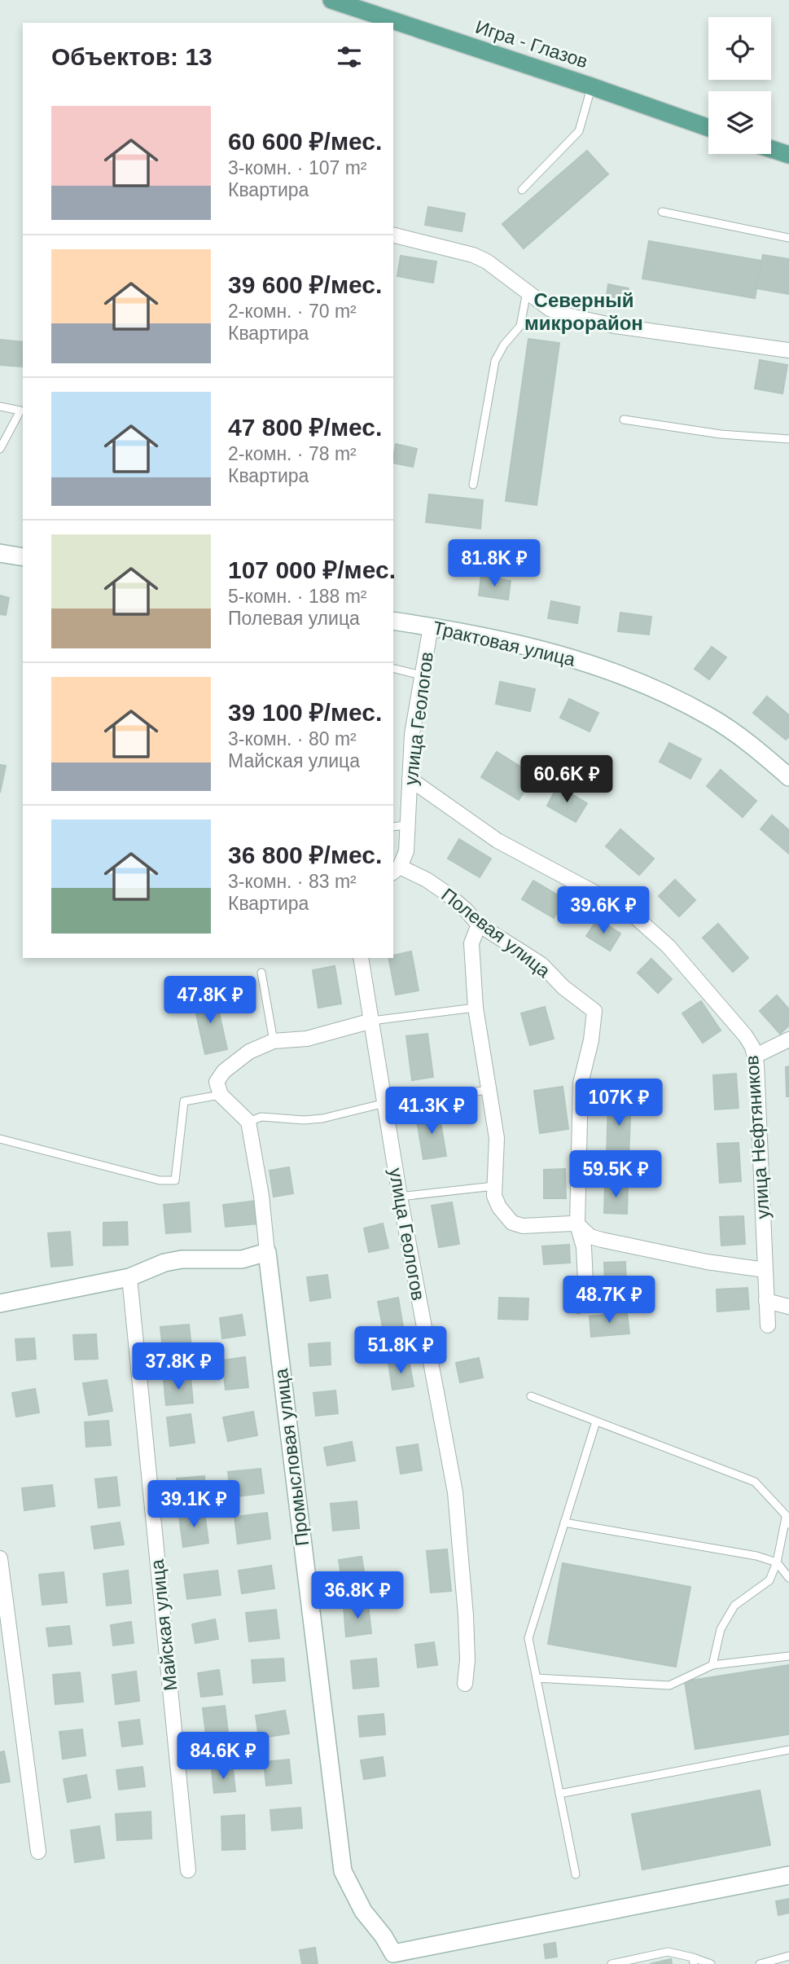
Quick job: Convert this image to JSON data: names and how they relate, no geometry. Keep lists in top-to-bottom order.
{
  "streets": {
    "main road": ["Игра - Глазов"],
    "street": [
      "Трактовая улица",
      "улица Геологов",
      "Полевая улица",
      "улица Нефтяников",
      "Промысловая улица",
      "Майская улица"
    ]
  },
  "crossings": [
    ["Трактовая улица", "улица Геологов"],
    ["улица Геологов", "Полевая улица"],
    ["улица Геологов", "улица Нефтяников"]
  ],
  "districts": ["Северный микрорайон"],
  "page": {
    "heading": "Объектов: 13",
    "list": [
      {
        "name": "60 600 ₽/мес.",
        "note": "3-комн. · 107 m² · Квартира"
      },
      {
        "name": "39 600 ₽/мес.",
        "note": "2-комн. · 70 m² · Квартира"
      },
      {
        "name": "47 800 ₽/мес.",
        "note": "2-комн. · 78 m² · Квартира"
      },
      {
        "name": "107 000 ₽/мес.",
        "note": "5-комн. · 188 m² · Полевая улица"
      },
      {
        "name": "39 100 ₽/мес.",
        "note": "3-комн. · 80 m² · Майская улица"
      },
      {
        "name": "36 800 ₽/мес.",
        "note": "3-комн. · 83 m² · Квартира"
      }
    ],
    "price": [
      "81.8K ₽",
      "60.6K ₽",
      "39.6K ₽",
      "47.8K ₽",
      "107K ₽",
      "41.3K ₽",
      "59.5K ₽",
      "48.7K ₽",
      "51.8K ₽",
      "37.8K ₽",
      "39.1K ₽",
      "36.8K ₽",
      "84.6K ₽"
    ]
  }
}
